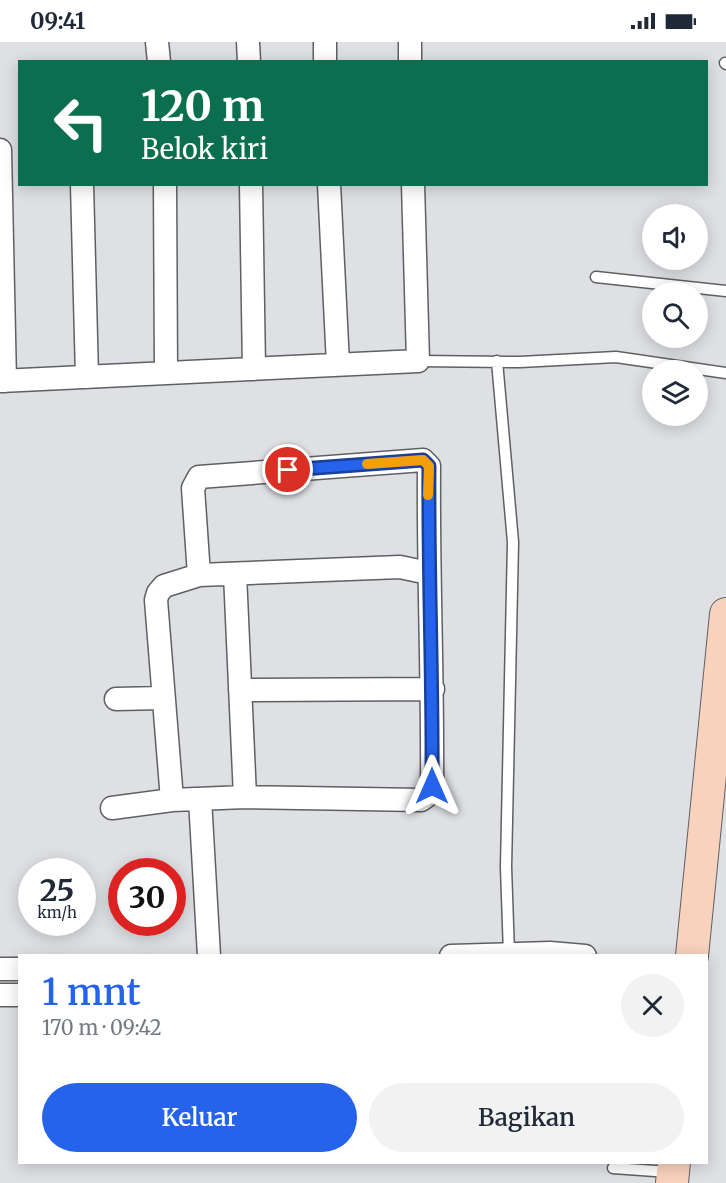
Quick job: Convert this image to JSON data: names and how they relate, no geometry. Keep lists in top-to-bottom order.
{
  "page": {
    "status": "09:41",
    "turn": ["120 m", "Belok kiri"],
    "speed": "25 km/h",
    "limit": "30",
    "heading": ["1 mnt", "170 m · 09:42"],
    "buttons": ["Keluar", "Bagikan"]
  }
}
